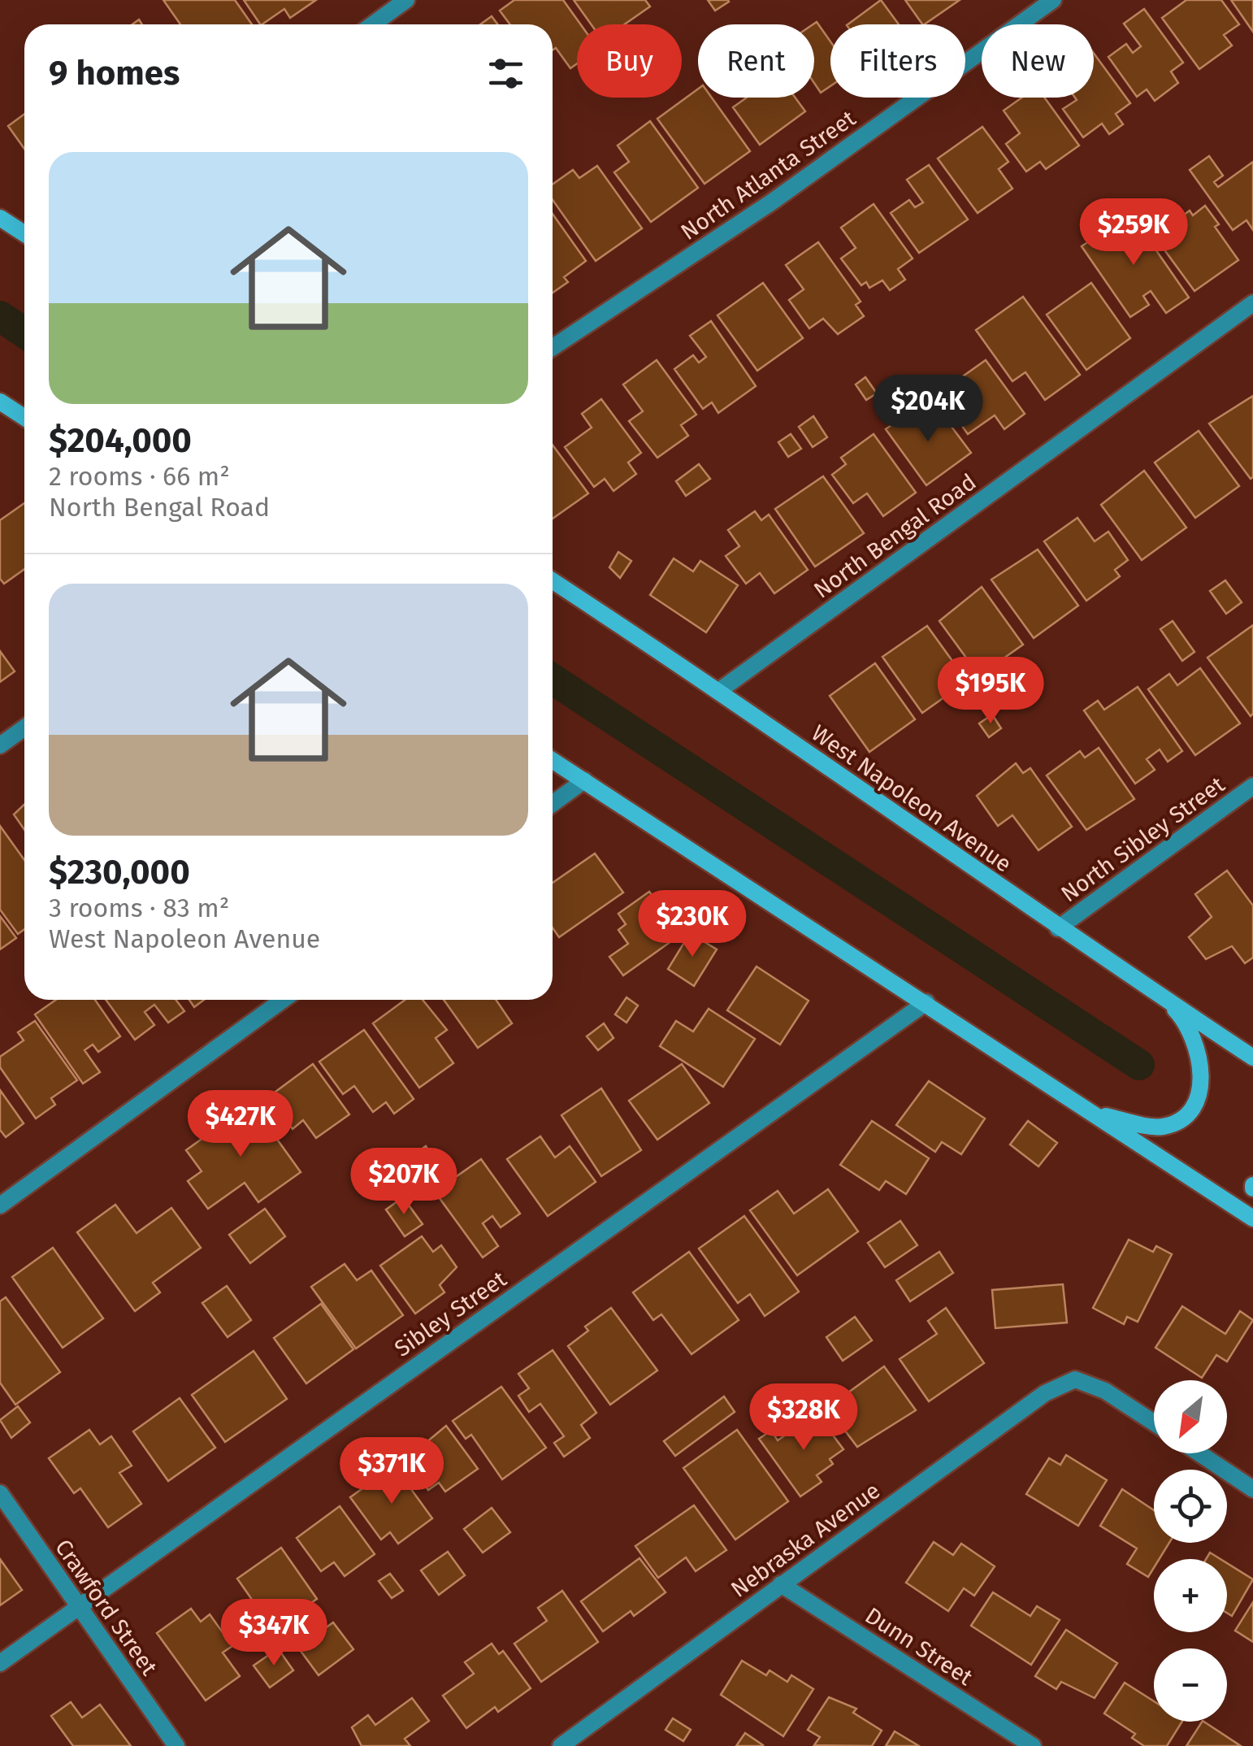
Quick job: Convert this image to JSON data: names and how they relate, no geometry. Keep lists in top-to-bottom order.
{
  "streets": {
    "main road": ["West Napoleon Avenue"],
    "street": [
      "North Atlanta Street",
      "North Bengal Road",
      "North Sibley Street",
      "Sibley Street",
      "Nebraska Avenue",
      "Crawford Street",
      "Dunn Street"
    ]
  },
  "crossings": [
    ["North Bengal Road", "West Napoleon Avenue"],
    ["West Napoleon Avenue", "North Sibley Street"],
    ["Sibley Street", "Crawford Street"],
    ["Nebraska Avenue", "Dunn Street"]
  ],
  "north": "bottom left",
  "page": {
    "chip": [
      "Buy",
      "Rent",
      "Filters",
      "New"
    ],
    "heading": "9 homes",
    "list": [
      {
        "name": "$204,000",
        "note": "2 rooms · 66 m² · North Bengal Road"
      },
      {
        "name": "$230,000",
        "note": "3 rooms · 83 m² · West Napoleon Avenue"
      }
    ],
    "price": [
      "$259K",
      "$204K",
      "$195K",
      "$230K",
      "$427K",
      "$207K",
      "$328K",
      "$371K",
      "$347K"
    ],
    "map_buttons": ["+", "−"]
  }
}
